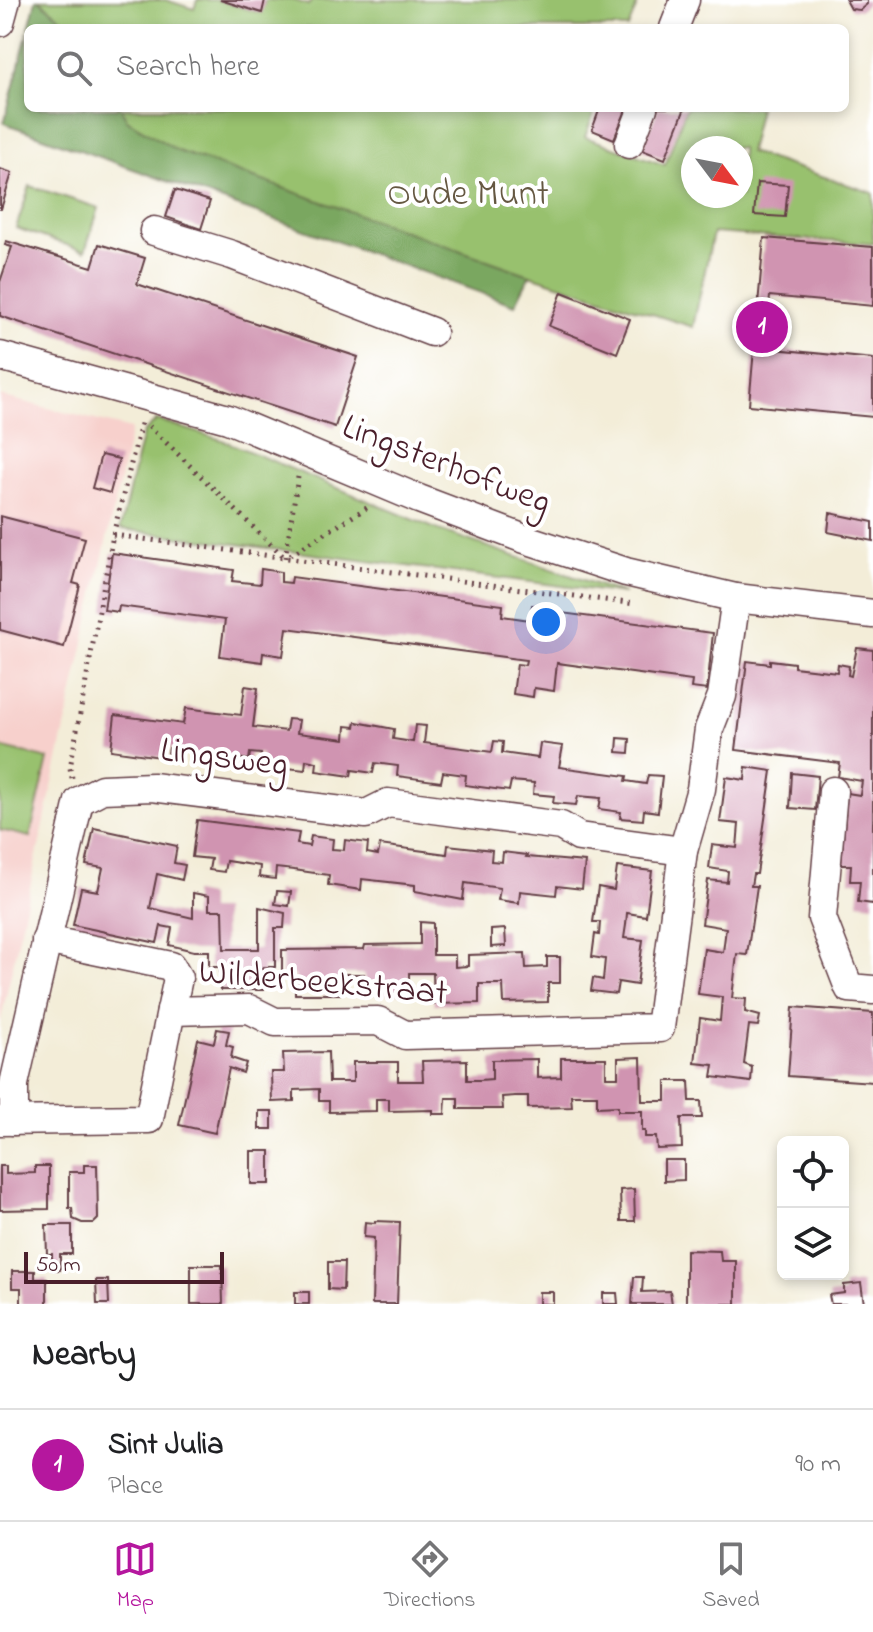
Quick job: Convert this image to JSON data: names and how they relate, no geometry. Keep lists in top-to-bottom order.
{
  "streets": {
    "street": ["Lingsterhofweg", "Lingsweg", "Wilderbeekstraat"]
  },
  "crossings": [
    ["Lingsweg", "Wilderbeekstraat"]
  ],
  "parks": ["Oude Munt"],
  "scale_bar": "50 m",
  "north": "bottom right",
  "page": {
    "search": "Search here",
    "pins": "1",
    "scale": "50 m",
    "heading": "Nearby",
    "list": [
      {
        "mark": "1",
        "name": "Sint Julia",
        "note": "Place",
        "value": "90 m"
      }
    ],
    "nav": ["Map", "Directions", "Saved"]
  }
}
